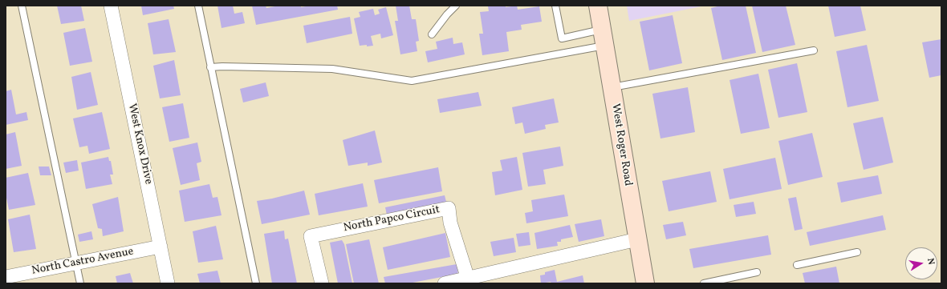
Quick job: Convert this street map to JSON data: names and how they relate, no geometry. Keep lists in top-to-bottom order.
{
  "streets": {
    "street": [
      "West Knox Drive",
      "West Roger Road",
      "North Papco Circuit",
      "North Castro Avenue"
    ]
  },
  "crossings": [
    ["West Knox Drive", "North Castro Avenue"]
  ],
  "north": "right"
}
